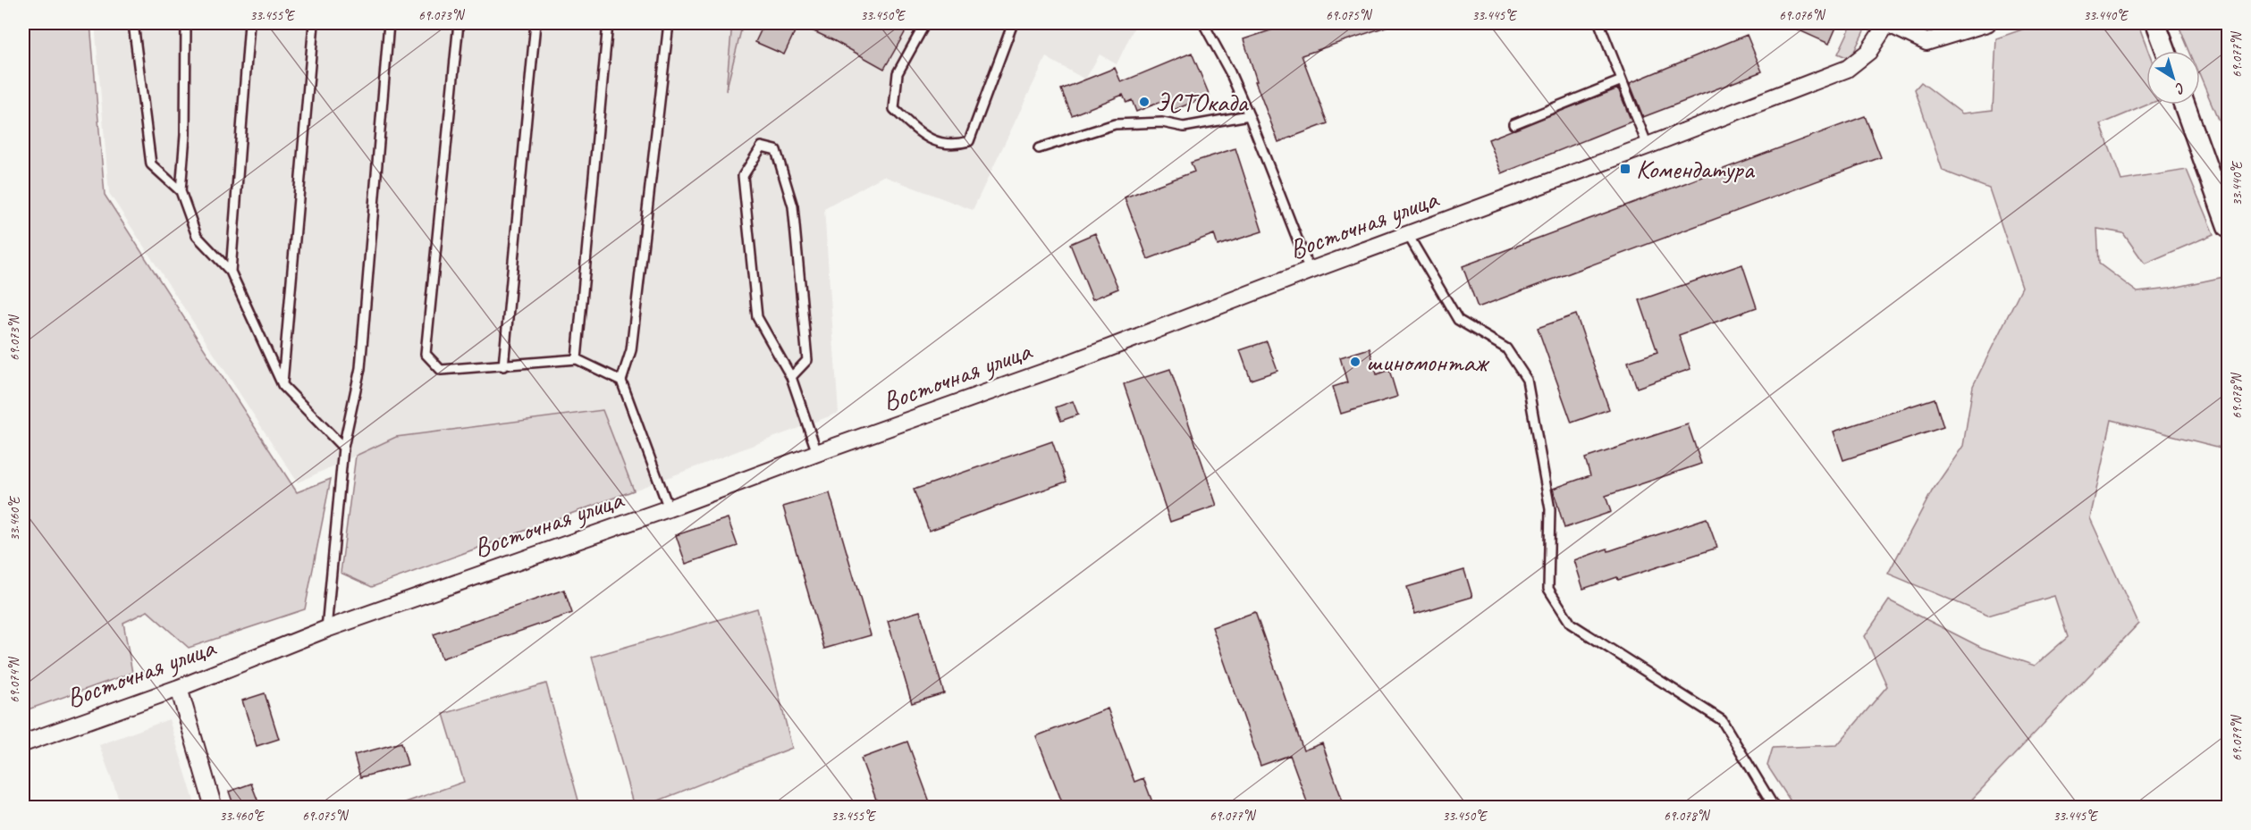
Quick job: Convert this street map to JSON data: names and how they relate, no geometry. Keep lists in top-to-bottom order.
{
  "streets": {
    "street": ["Восточная улица"]
  },
  "places": {
    "other": ["ЭСТОкада", "шиномонтаж"],
    "transit": ["Комендатура"]
  },
  "north": "bottom right",
  "coordinates": [
    "33.455°E",
    "69.073°N",
    "33.450°E",
    "69.075°N",
    "33.445°E",
    "69.076°N",
    "33.440°E",
    "69.077°N",
    "69.078°N",
    "33.460°E",
    "69.074°N",
    "69.079°N"
  ]
}
